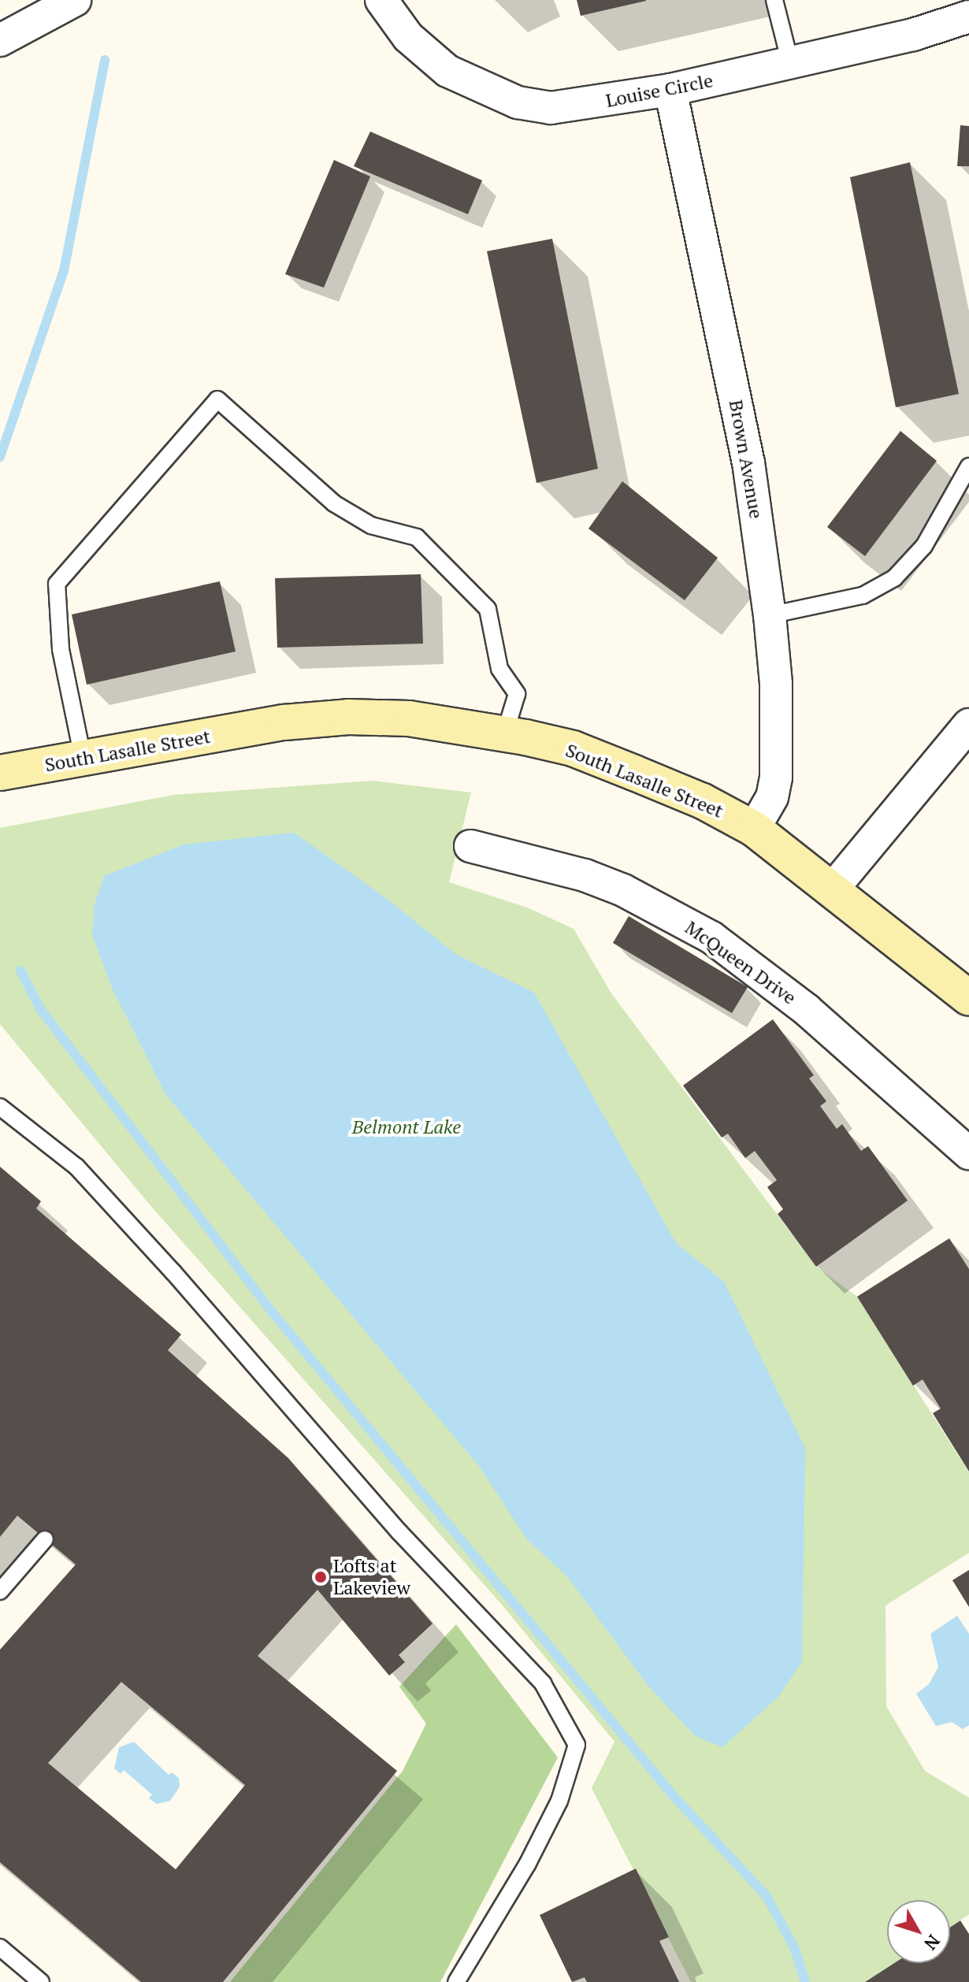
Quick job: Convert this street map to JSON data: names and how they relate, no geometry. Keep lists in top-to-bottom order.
{
  "streets": {
    "street": [
      "Louise Circle",
      "Brown Avenue",
      "South Lasalle Street",
      "McQueen Drive"
    ]
  },
  "crossings": [
    ["Louise Circle", "Brown Avenue"],
    ["Brown Avenue", "South Lasalle Street"]
  ],
  "parks": ["Belmont Lake"],
  "places": ["Lofts at Lakeview"],
  "north": "bottom right"
}
